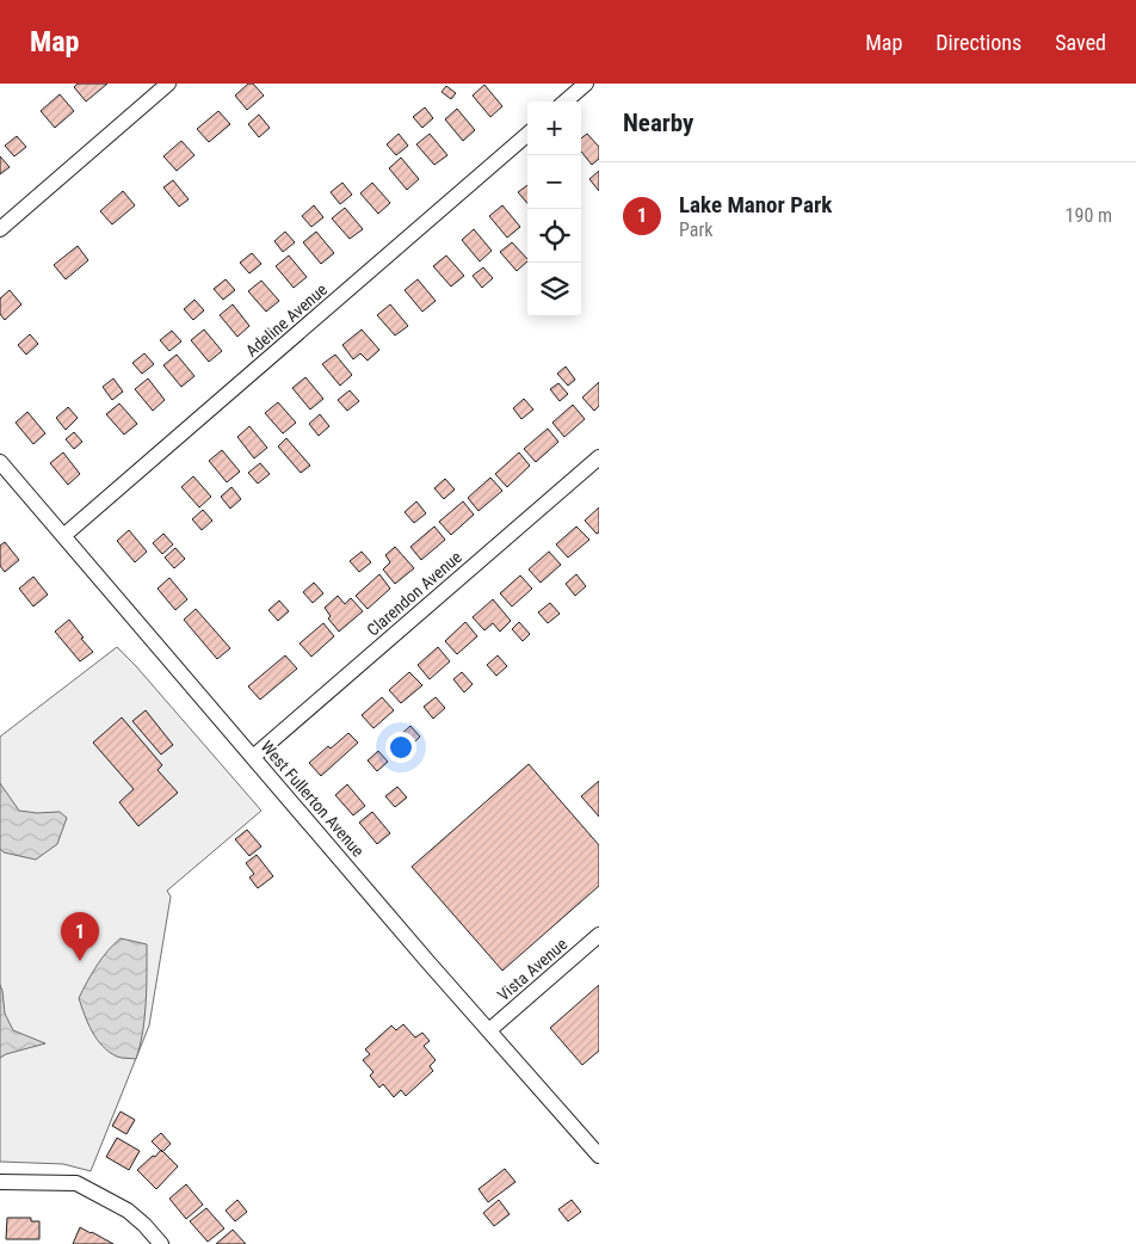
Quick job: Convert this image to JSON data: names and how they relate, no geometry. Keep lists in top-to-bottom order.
{
  "streets": {
    "street": [
      "Adeline Avenue",
      "Clarendon Avenue",
      "West Fullerton Avenue",
      "Vista Avenue"
    ]
  },
  "crossings": [
    ["Adeline Avenue", "West Fullerton Avenue"],
    ["Clarendon Avenue", "West Fullerton Avenue"],
    ["West Fullerton Avenue", "Vista Avenue"]
  ],
  "page": {
    "header": "Map",
    "nav": ["Map", "Directions", "Saved"],
    "heading": "Nearby",
    "map_buttons": ["+", "−"],
    "list": [
      {
        "mark": "1",
        "name": "Lake Manor Park",
        "note": "Park",
        "value": "190 m"
      }
    ],
    "pins": "1"
  }
}
